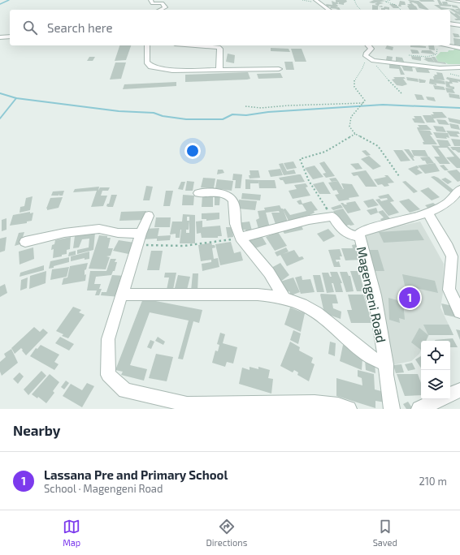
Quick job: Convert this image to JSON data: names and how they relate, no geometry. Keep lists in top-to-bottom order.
{
  "streets": {
    "street": ["Magengeni Road"]
  },
  "page": {
    "search": "Search here",
    "pins": "1",
    "heading": "Nearby",
    "list": [
      {
        "mark": "1",
        "name": "Lassana Pre and Primary School",
        "note": "School · Magengeni Road",
        "value": "210 m"
      }
    ],
    "nav": ["Map", "Directions", "Saved"]
  }
}
